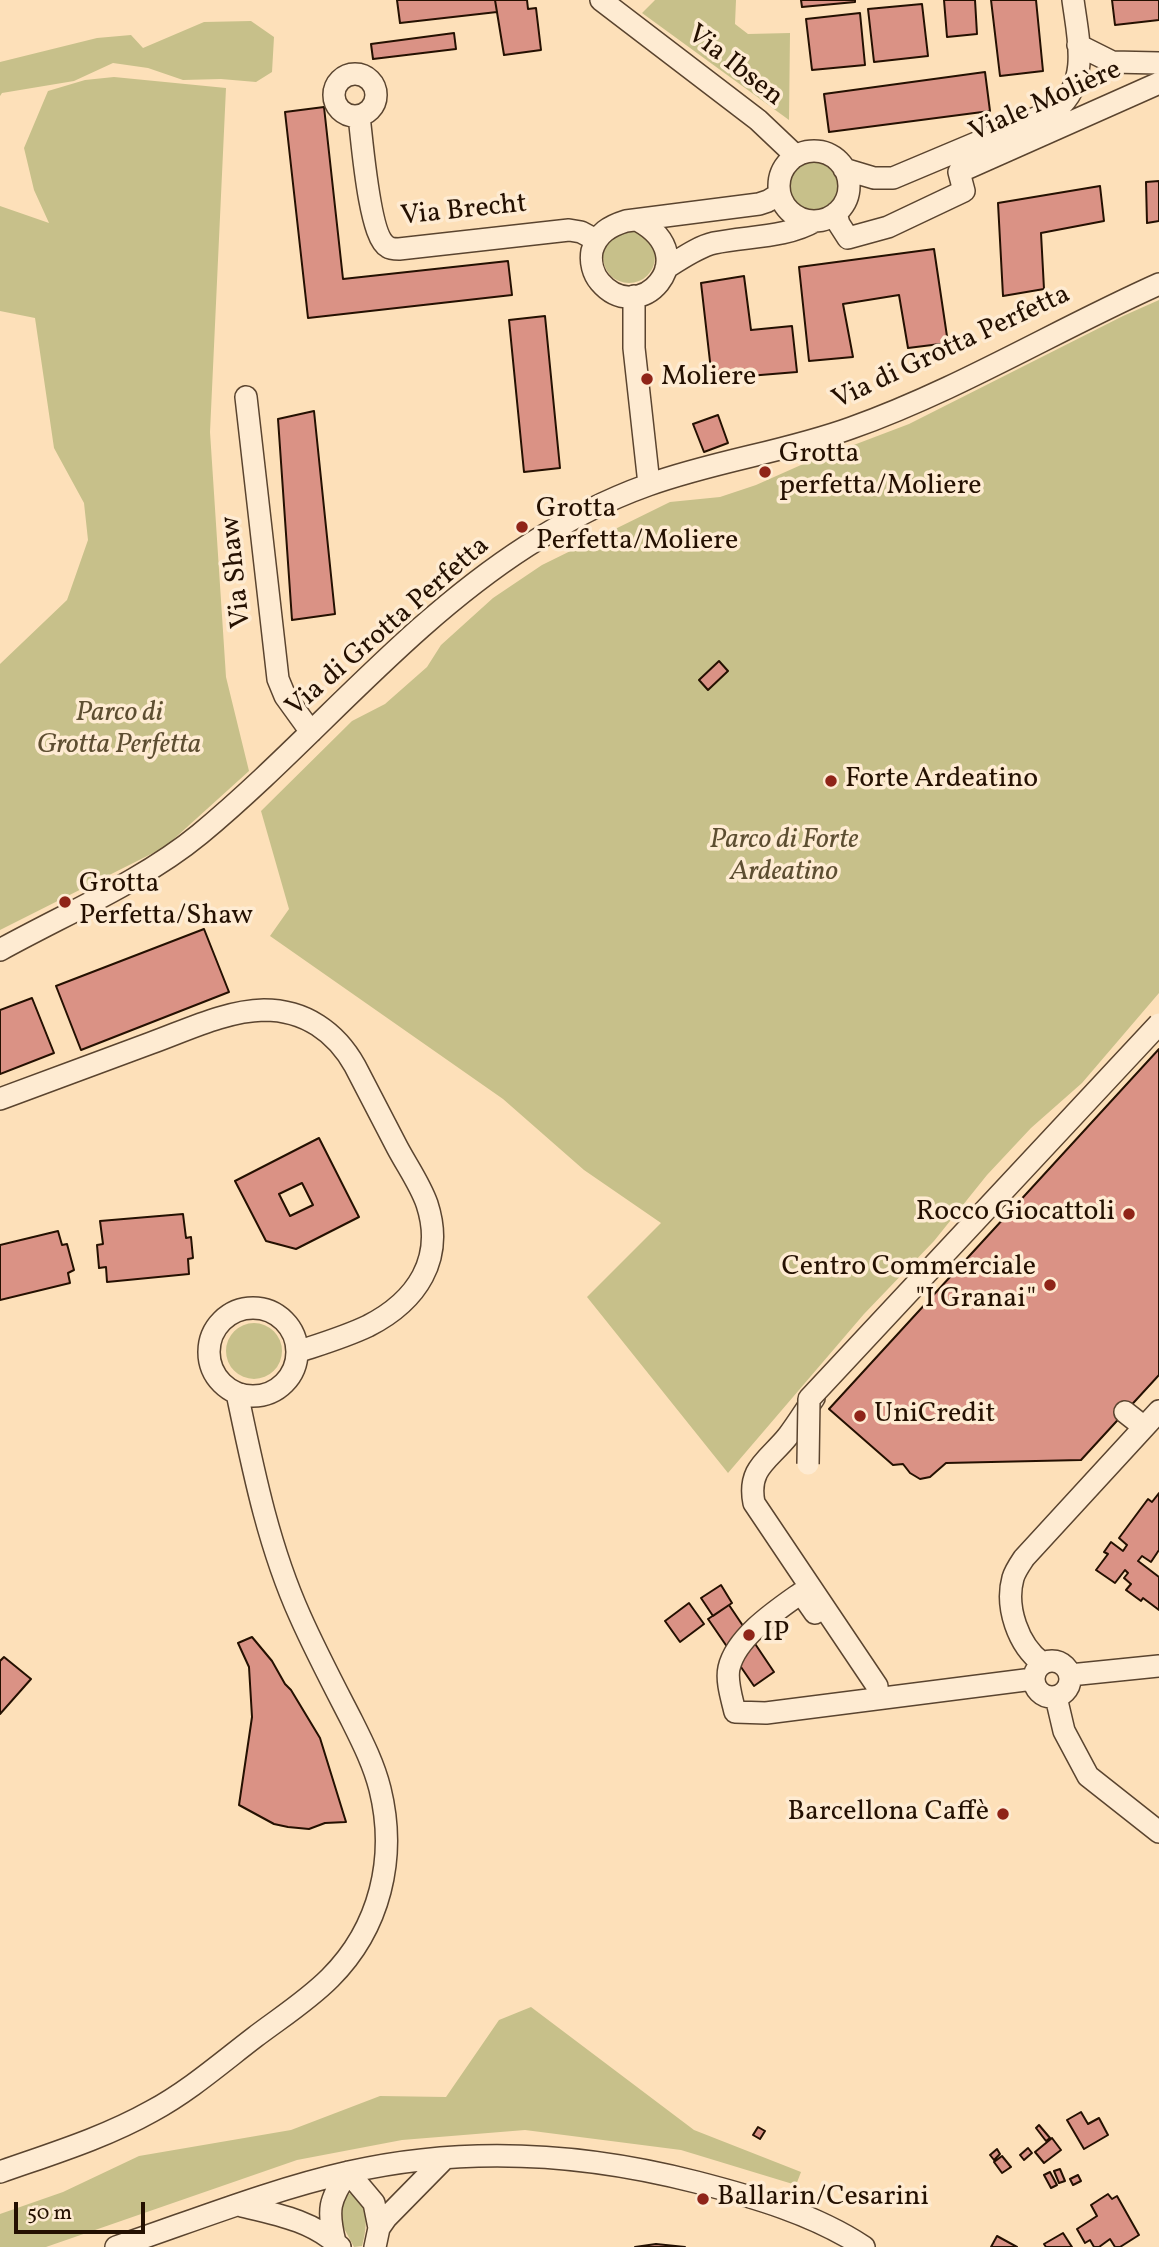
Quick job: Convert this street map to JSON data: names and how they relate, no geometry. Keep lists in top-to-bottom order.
{
  "streets": {
    "street": [
      "Via Ibsen",
      "Viale Molière",
      "Via Brecht",
      "Via di Grotta Perfetta",
      "Via Shaw"
    ]
  },
  "crossings": [
    ["Via Ibsen", "Viale Molière"],
    ["Via di Grotta Perfetta", "Via Shaw"]
  ],
  "parks": ["Parco di Grotta Perfetta", "Parco di Forte Ardeatino"],
  "places": [
    "Moliere",
    "Grotta perfetta/Moliere",
    "Grotta Perfetta/Moliere",
    "Forte Ardeatino",
    "Grotta Perfetta/Shaw",
    "Rocco Giocattoli",
    "Centro Commerciale \"I Granai\"",
    "UniCredit",
    "IP",
    "Barcellona Caffè",
    "Ballarin/Cesarini"
  ],
  "scale_bar": "50 m"
}
